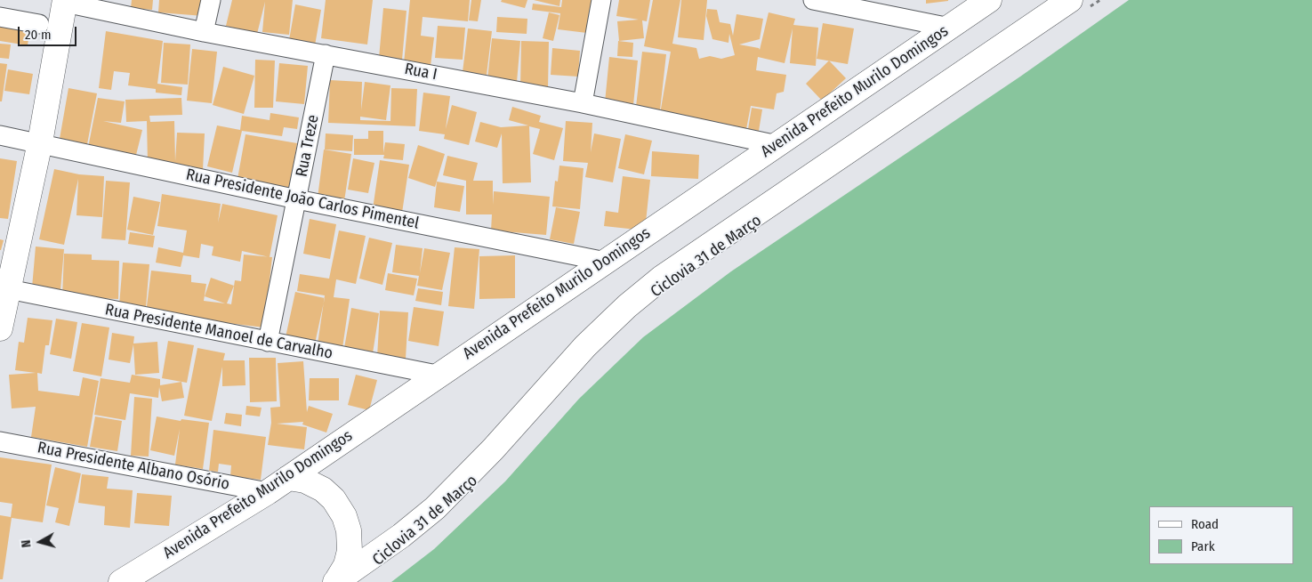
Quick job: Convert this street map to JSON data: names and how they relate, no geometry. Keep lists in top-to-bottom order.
{
  "streets": {
    "main road": ["Avenida Prefeito Murilo Domingos"],
    "street": [
      "Rua I",
      "Rua Treze",
      "Rua Presidente João Carlos Pimentel",
      "Rua Presidente Manoel de Carvalho",
      "Rua Presidente Albano Osório"
    ]
  },
  "crossings": [
    ["Rua I", "Avenida Prefeito Murilo Domingos"],
    ["Rua I", "Rua Treze"],
    ["Avenida Prefeito Murilo Domingos", "Rua Presidente João Carlos Pimentel"],
    ["Avenida Prefeito Murilo Domingos", "Rua Presidente Manoel de Carvalho"],
    ["Avenida Prefeito Murilo Domingos", "Rua Presidente Albano Osório"],
    ["Rua Treze", "Rua Presidente João Carlos Pimentel"],
    ["Rua Treze", "Rua Presidente Manoel de Carvalho"]
  ],
  "legend": ["Road", "Park"],
  "scale_bar": "20 m",
  "north": "left"
}
